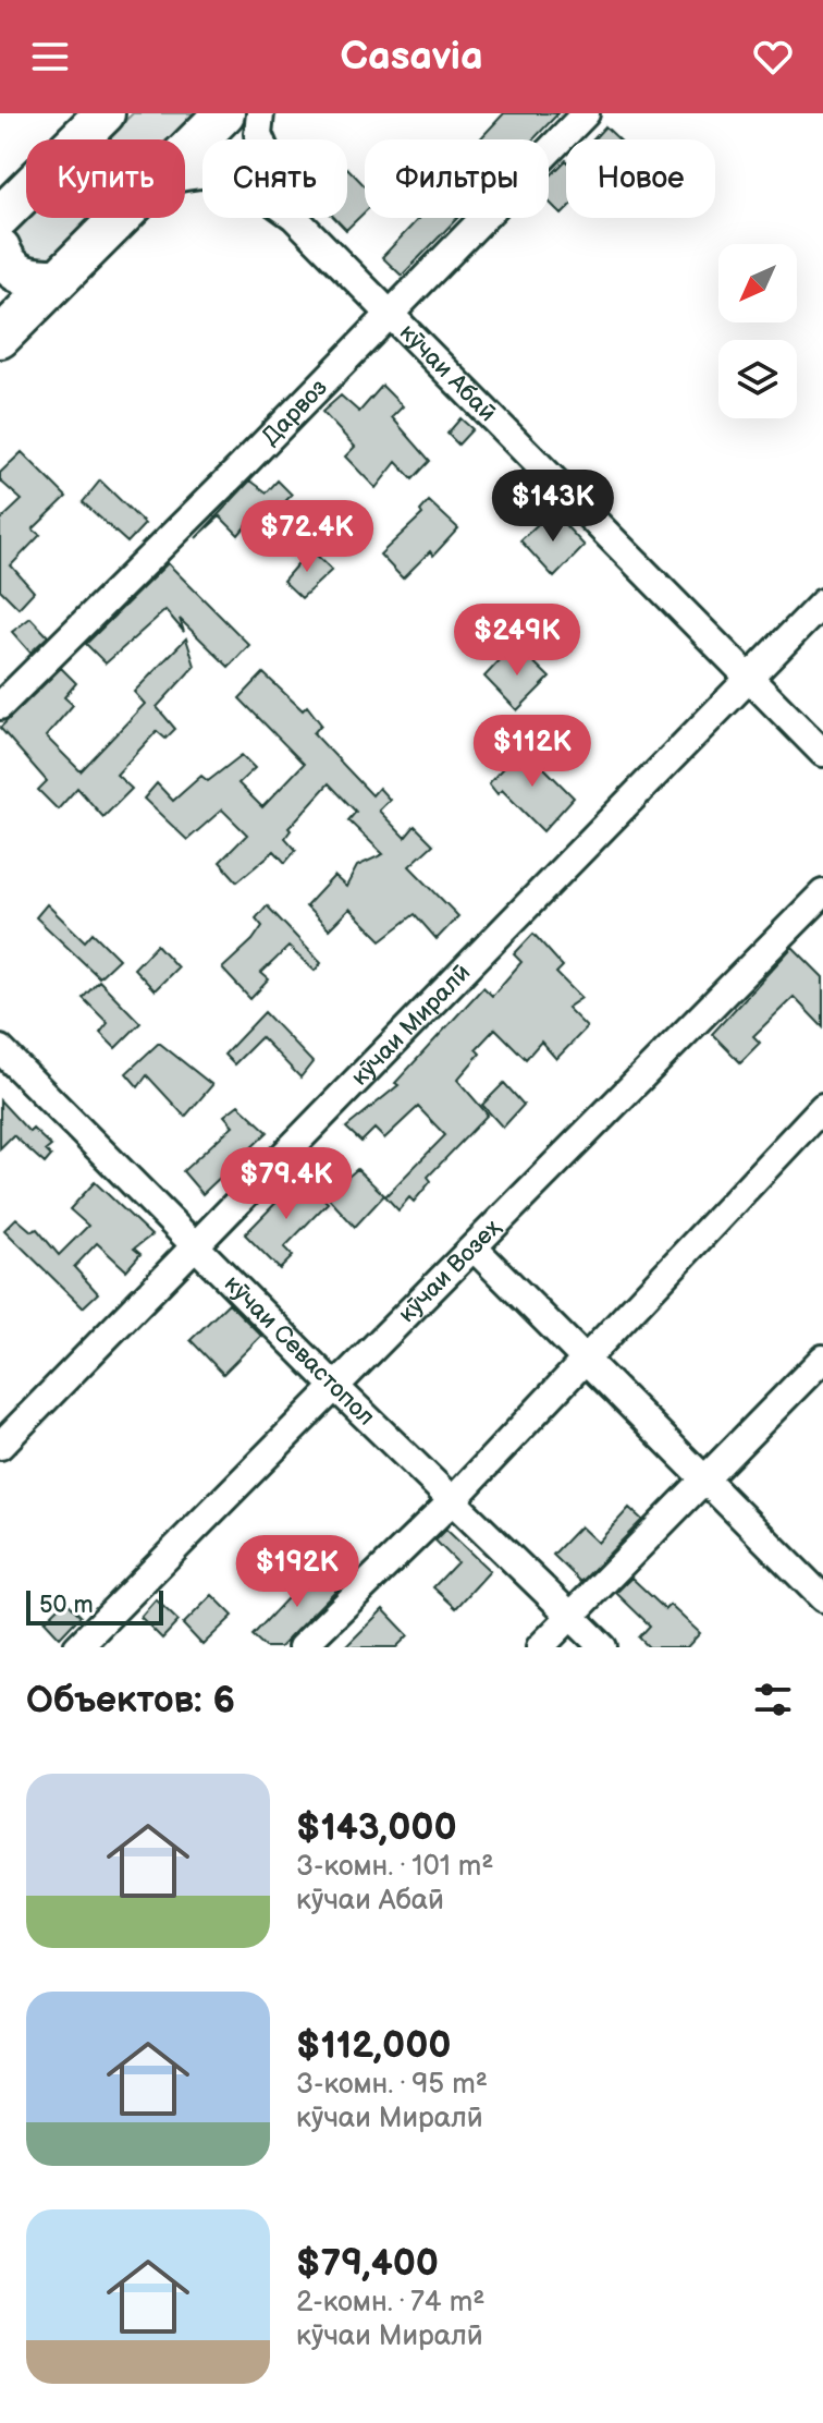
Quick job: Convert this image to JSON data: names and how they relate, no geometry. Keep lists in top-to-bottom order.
{
  "streets": {
    "street": [
      "кӯчаи Абаӣ",
      "Дарвоз",
      "кӯчаи Миралӣ",
      "кӯчаи Возеҳ",
      "кӯчаи Севастопол"
    ]
  },
  "crossings": [
    ["кӯчаи Абаӣ", "Дарвоз"],
    ["кӯчаи Абаӣ", "кӯчаи Миралӣ"],
    ["кӯчаи Миралӣ", "кӯчаи Севастопол"],
    ["кӯчаи Возеҳ", "кӯчаи Севастопол"]
  ],
  "scale_bar": "50 m",
  "north": "bottom left",
  "page": {
    "header": "Casavia",
    "chip": [
      "Купить",
      "Снять",
      "Фильтры",
      "Новое"
    ],
    "price": [
      "$143K",
      "$72.4K",
      "$249K",
      "$112K",
      "$79.4K",
      "$192K"
    ],
    "scale": "50 m",
    "heading": "Объектов: 6",
    "list": [
      {
        "name": "$143,000",
        "note": "3-комн. · 101 m² · кӯчаи Абаӣ"
      },
      {
        "name": "$112,000",
        "note": "3-комн. · 95 m² · кӯчаи Миралӣ"
      },
      {
        "name": "$79,400",
        "note": "2-комн. · 74 m² · кӯчаи Миралӣ"
      }
    ]
  }
}
